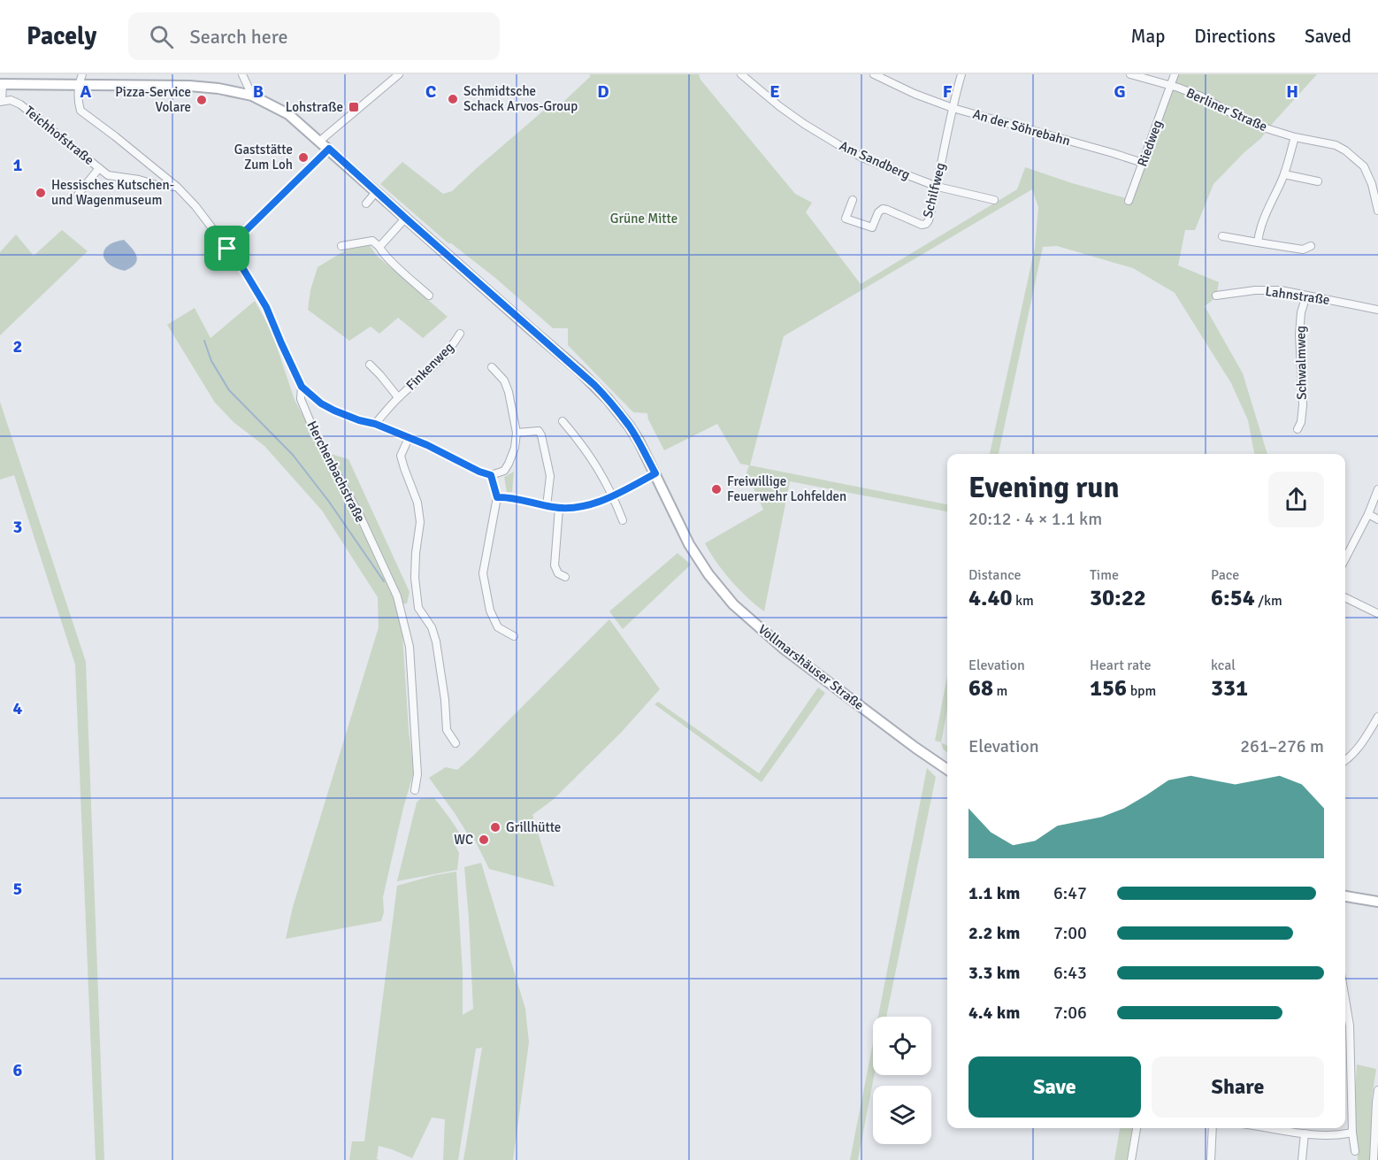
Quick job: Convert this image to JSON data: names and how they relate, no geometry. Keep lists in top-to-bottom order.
{
  "streets": {
    "main road": ["Vollmarshäuser Straße"],
    "street": [
      "Berliner Straße",
      "An der Söhrebahn",
      "Teichhofstraße",
      "Riedweg",
      "Am Sandberg",
      "Schilfweg",
      "Lahnstraße",
      "Schwalmweg",
      "Finkenweg",
      "Herchenbachstraße"
    ]
  },
  "crossings": [
    ["Berliner Straße", "Riedweg"],
    ["An der Söhrebahn", "Riedweg"],
    ["An der Söhrebahn", "Schilfweg"],
    ["Teichhofstraße", "Herchenbachstraße"],
    ["Am Sandberg", "Schilfweg"],
    ["Lahnstraße", "Schwalmweg"],
    ["Herchenbachstraße", "Vollmarshäuser Straße"]
  ],
  "parks": ["Grüne Mitte"],
  "places": {
    "other": [
      "Schmidtsche Schack Arvos-Group",
      "Pizza-Service Volare",
      "Gaststätte Zum Loh",
      "Hessisches Kutschen- und Wagenmuseum",
      "Freiwillige Feuerwehr Lohfelden",
      "Grillhütte",
      "WC"
    ],
    "transit": ["Lohstraße"]
  },
  "page": {
    "header": "Pacely",
    "search": "Search here",
    "nav": ["Map", "Directions", "Saved"],
    "heading": ["Evening run", "20:12 · 4 × 1.1 km"],
    "stats": [
      ["Distance", "4.40 km"],
      ["Time", "30:22"],
      ["Pace", "6:54 /km"],
      ["Elevation", "68 m"],
      ["Heart rate", "156 bpm"],
      ["kcal", "331"]
    ],
    "chart": ["Elevation", "261–276 m"],
    "list": [
      {
        "name": "1.1 km",
        "note": "6:47"
      },
      {
        "name": "2.2 km",
        "note": "7:00"
      },
      {
        "name": "3.3 km",
        "note": "6:43"
      },
      {
        "name": "4.4 km",
        "note": "7:06"
      }
    ],
    "buttons": ["Save", "Share"]
  },
  "grid": {
    "columns": [
      "A",
      "B",
      "C",
      "D",
      "E",
      "F",
      "G",
      "H"
    ],
    "rows": [
      "1",
      "2",
      "3",
      "4",
      "5",
      "6"
    ]
  }
}
